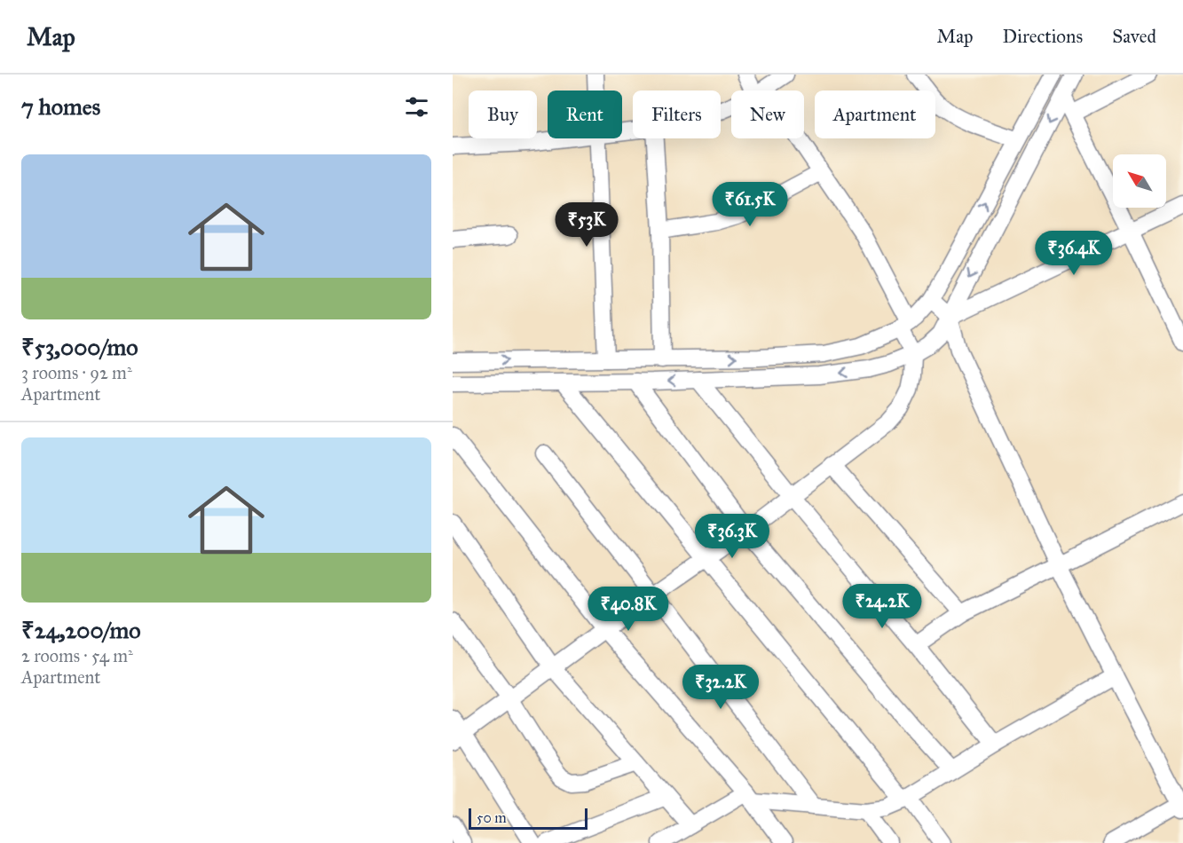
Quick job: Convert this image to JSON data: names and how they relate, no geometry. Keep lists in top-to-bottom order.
{
  "scale_bar": "50 m",
  "north": "top left",
  "page": {
    "header": "Map",
    "nav": ["Map", "Directions", "Saved"],
    "heading": "7 homes",
    "chip": [
      "Buy",
      "Rent",
      "Filters",
      "New",
      "Apartment"
    ],
    "list": [
      {
        "name": "₹53,000/mo",
        "note": "3 rooms · 92 m² · Apartment"
      },
      {
        "name": "₹24,200/mo",
        "note": "2 rooms · 54 m² · Apartment"
      }
    ],
    "price": [
      "₹61.5K",
      "₹53K",
      "₹36.4K",
      "₹36.3K",
      "₹24.2K",
      "₹40.8K",
      "₹32.2K"
    ],
    "scale": "50 m"
  }
}
